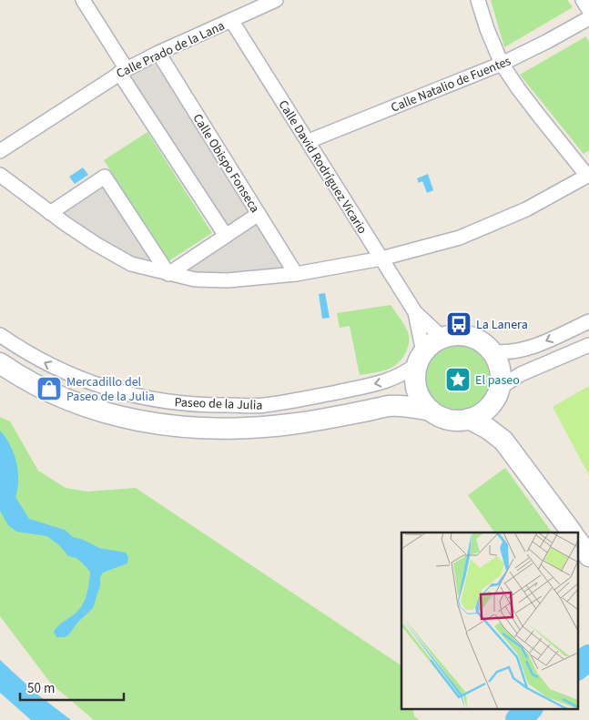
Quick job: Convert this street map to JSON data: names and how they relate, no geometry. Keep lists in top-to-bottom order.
{
  "streets": {
    "street": [
      "Calle Prado de la Lana",
      "Calle Natalio de Fuentes",
      "Calle Obispo Fonseca",
      "Calle David Rodríguez Vicario",
      "Paseo de la Julia"
    ]
  },
  "crossings": [
    ["Calle Prado de la Lana", "Calle Obispo Fonseca"],
    ["Calle Prado de la Lana", "Calle David Rodríguez Vicario"],
    ["Calle Natalio de Fuentes", "Calle David Rodríguez Vicario"],
    ["Calle David Rodríguez Vicario", "Paseo de la Julia"]
  ],
  "places": {
    "bus stop": ["La Lanera"],
    "place": ["El paseo"],
    "shop": ["Mercadillo del Paseo de la Julia"]
  },
  "scale_bar": "50 m"
}
